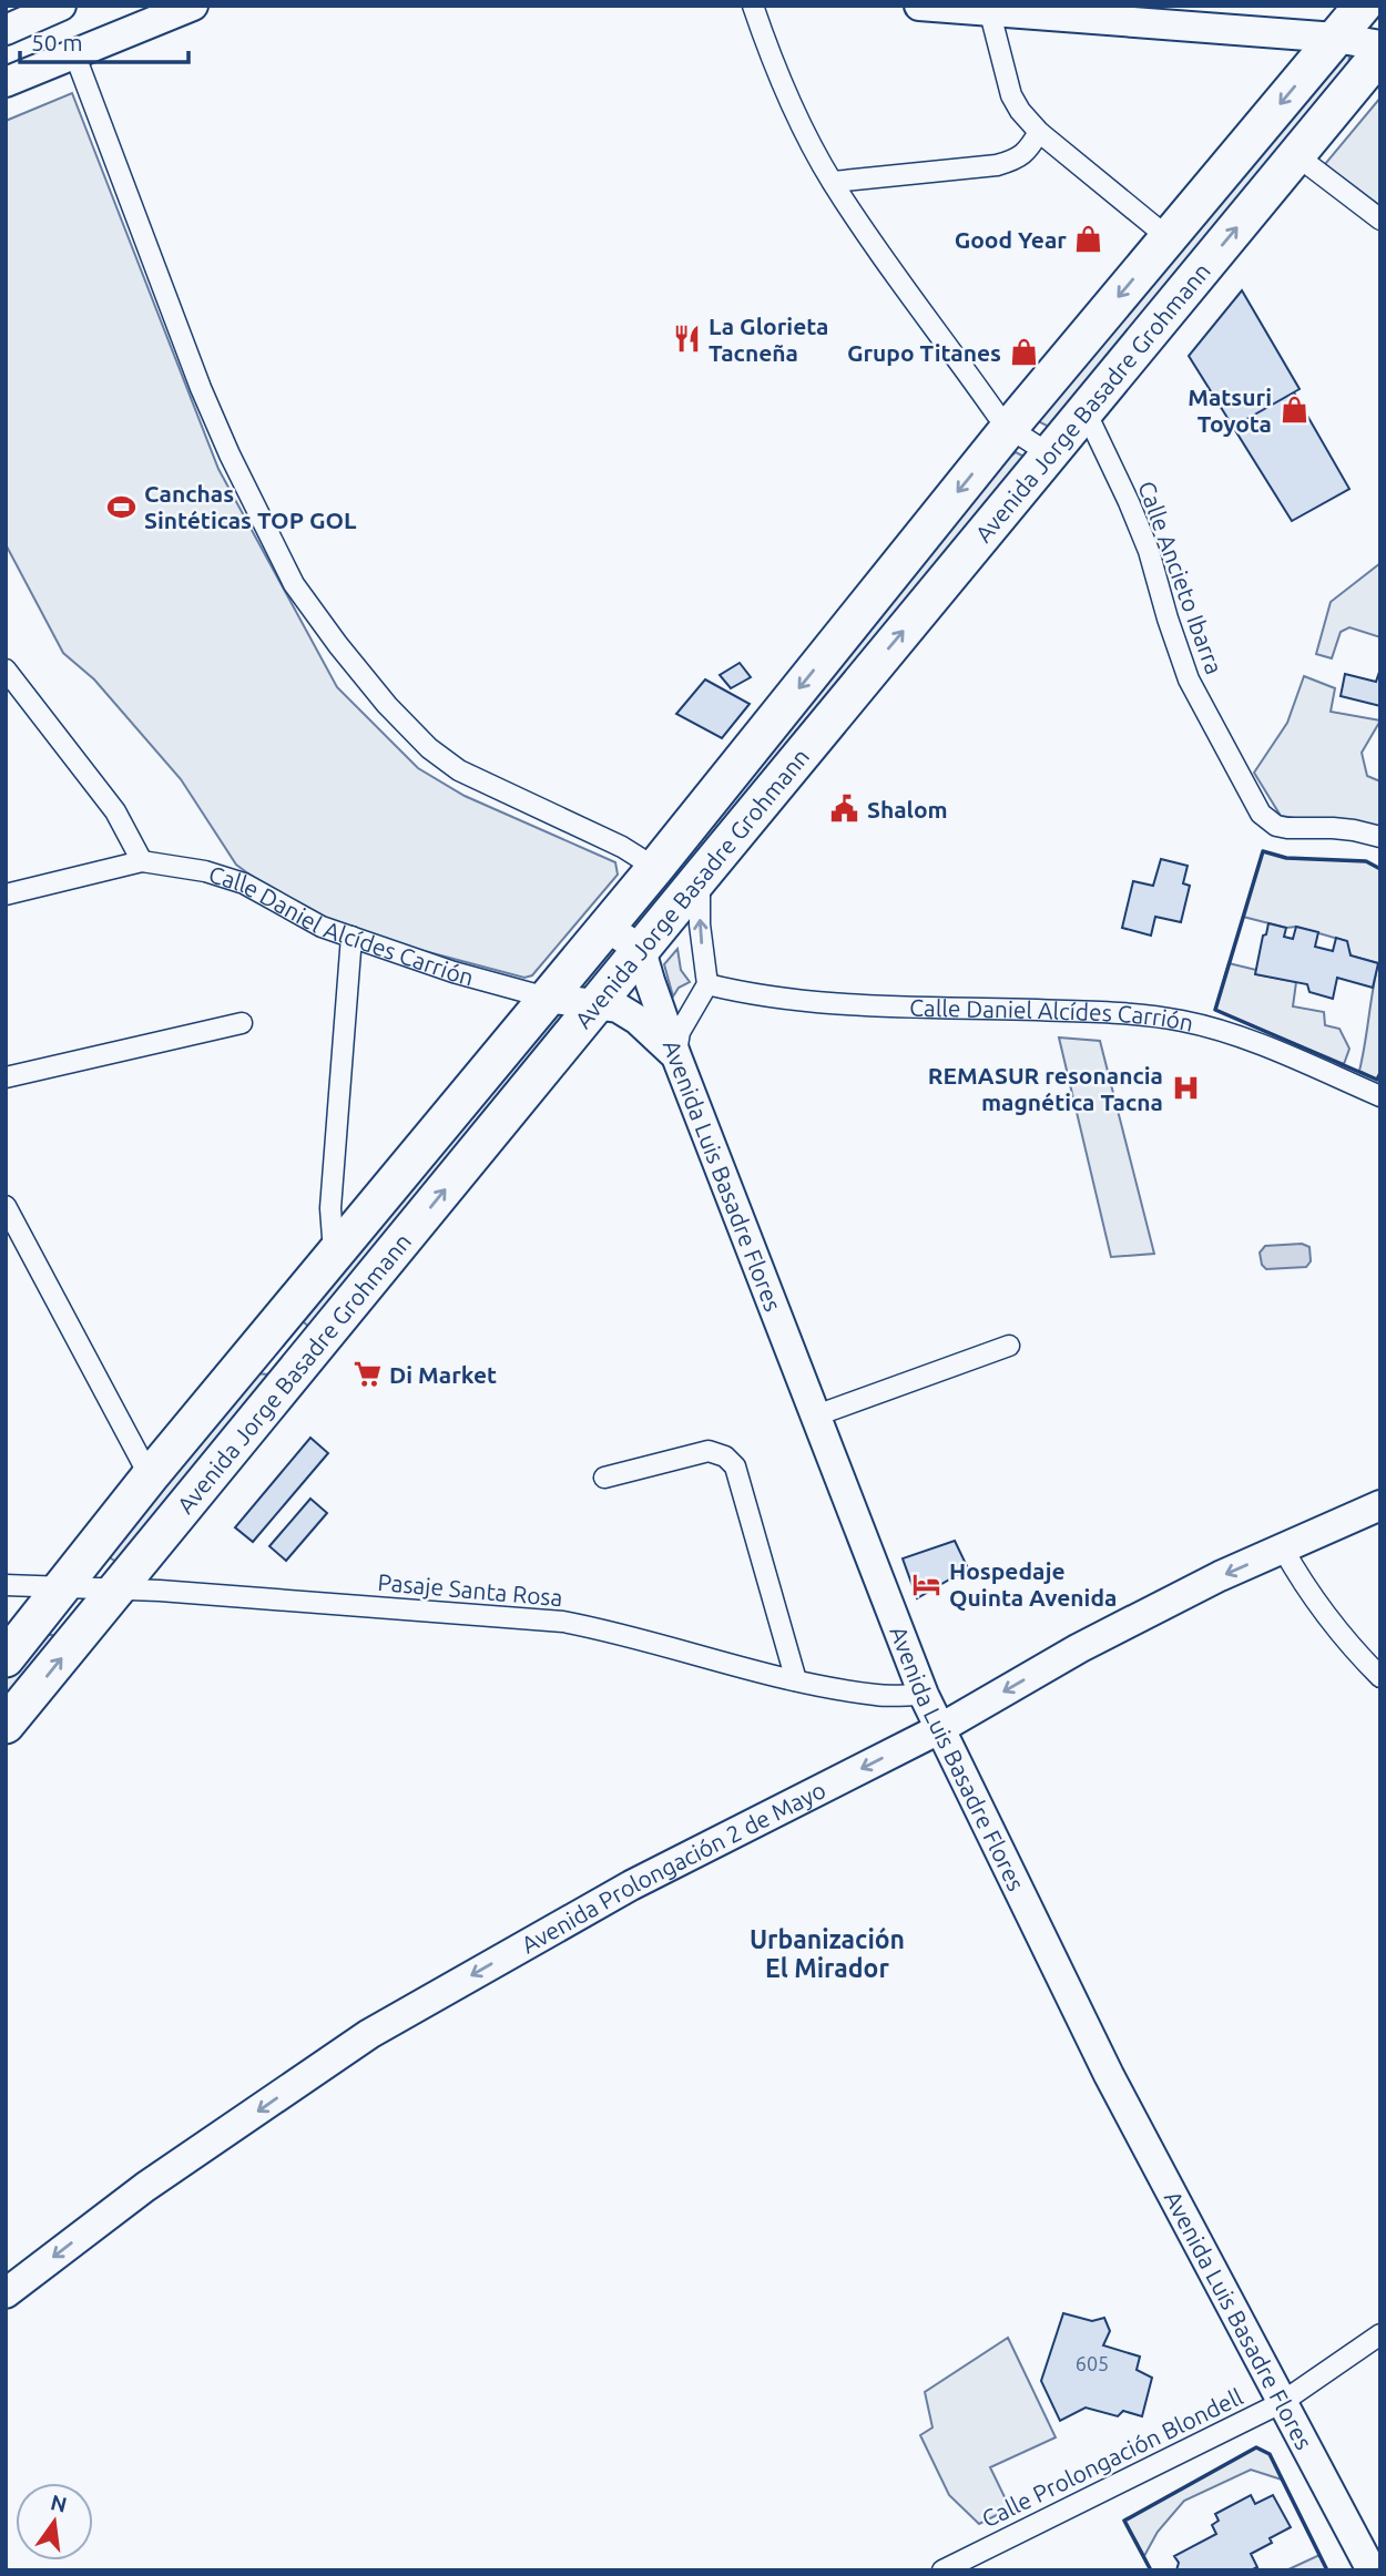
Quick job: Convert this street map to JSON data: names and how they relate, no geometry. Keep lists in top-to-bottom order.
{
  "streets": {
    "highway": ["Avenida Jorge Basadre Grohmann"],
    "street": [
      "Calle Ancieto Ibarra",
      "Calle Daniel Alcídes Carrión",
      "Avenida Luis Basadre Flores",
      "Pasaje Santa Rosa",
      "Avenida Prolongación 2 de Mayo",
      "Calle Prolongación Blondell"
    ]
  },
  "crossings": [
    ["Avenida Jorge Basadre Grohmann", "Calle Ancieto Ibarra"],
    ["Avenida Jorge Basadre Grohmann", "Calle Daniel Alcídes Carrión"],
    ["Avenida Jorge Basadre Grohmann", "Avenida Luis Basadre Flores"],
    ["Avenida Jorge Basadre Grohmann", "Pasaje Santa Rosa"],
    ["Calle Daniel Alcídes Carrión", "Avenida Luis Basadre Flores"],
    ["Avenida Luis Basadre Flores", "Pasaje Santa Rosa"],
    ["Avenida Luis Basadre Flores", "Avenida Prolongación 2 de Mayo"],
    ["Avenida Luis Basadre Flores", "Calle Prolongación Blondell"]
  ],
  "one_way": ["Avenida Prolongación 2 de Mayo"],
  "districts": ["Urbanización El Mirador"],
  "places": {
    "shop": ["Good Year", "Grupo Titanes", "Matsuri Toyota"],
    "restaurant": ["La Glorieta Tacneña"],
    "sports": ["Canchas Sintéticas TOP GOL"],
    "public building": ["Shalom"],
    "hospital": ["REMASUR resonancia magnética Tacna"],
    "supermarket": ["Di Market"],
    "hotel": ["Hospedaje Quinta Avenida"]
  },
  "house_numbers": ["605"],
  "scale_bar": "50 m",
  "north": "top"
}
